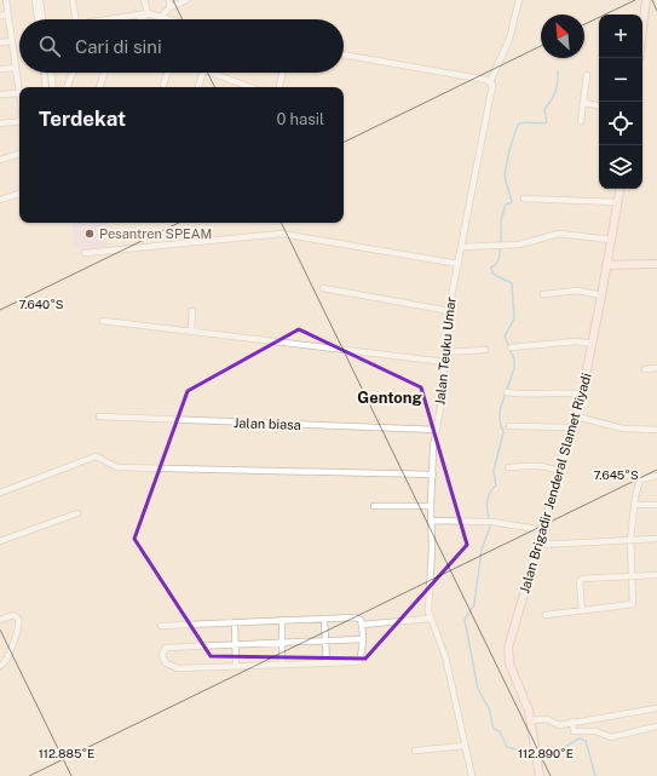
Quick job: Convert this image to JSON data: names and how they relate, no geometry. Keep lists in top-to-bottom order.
{
  "streets": {
    "main road": ["Jalan Brigadir Jenderal Slamet Riyadi"],
    "street": ["Jalan Teuku Umar", "Jalan biasa"]
  },
  "crossings": [
    ["Jalan Teuku Umar", "Jalan biasa"]
  ],
  "districts": ["Gentong"],
  "places": ["Pesantren SPEAM"],
  "north": "top left",
  "page": {
    "map_buttons": ["+", "−"],
    "search": "Cari di sini",
    "heading": ["Terdekat", "0 hasil"]
  },
  "coordinates": [
    "7.640°S",
    "7.645°S",
    "112.885°E",
    "112.890°E"
  ]
}
